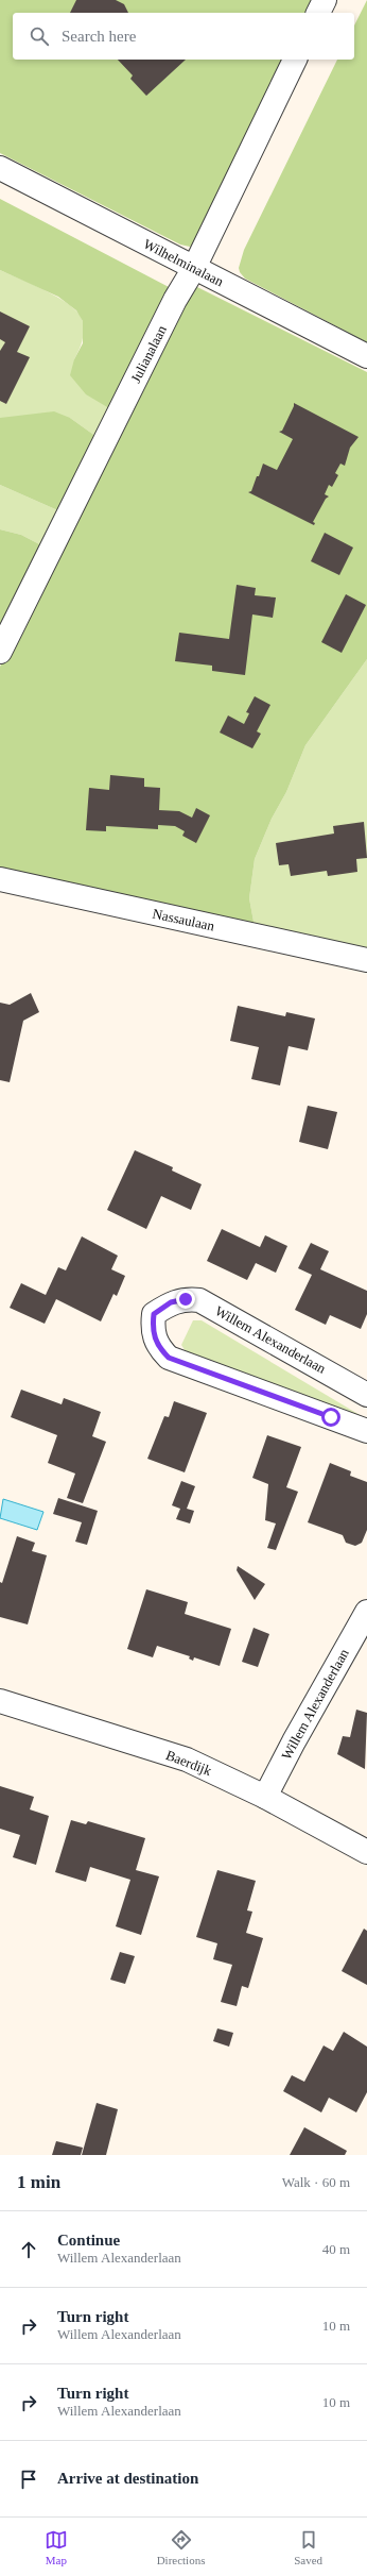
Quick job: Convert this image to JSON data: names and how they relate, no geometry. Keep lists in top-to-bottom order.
{
  "streets": {
    "street": [
      "Wilhelminalaan",
      "Julianalaan",
      "Nassaulaan",
      "Willem Alexanderlaan",
      "Baerdijk"
    ]
  },
  "crossings": [
    ["Wilhelminalaan", "Julianalaan"],
    ["Willem Alexanderlaan", "Baerdijk"]
  ],
  "page": {
    "search": "Search here",
    "heading": ["1 min", "Walk · 60 m"],
    "list": [
      ["Continue", "Willem Alexanderlaan", "40 m"],
      ["Turn right", "Willem Alexanderlaan", "10 m"],
      ["Turn right", "Willem Alexanderlaan", "10 m"],
      "Arrive at destination"
    ],
    "nav": ["Map", "Directions", "Saved"]
  }
}
